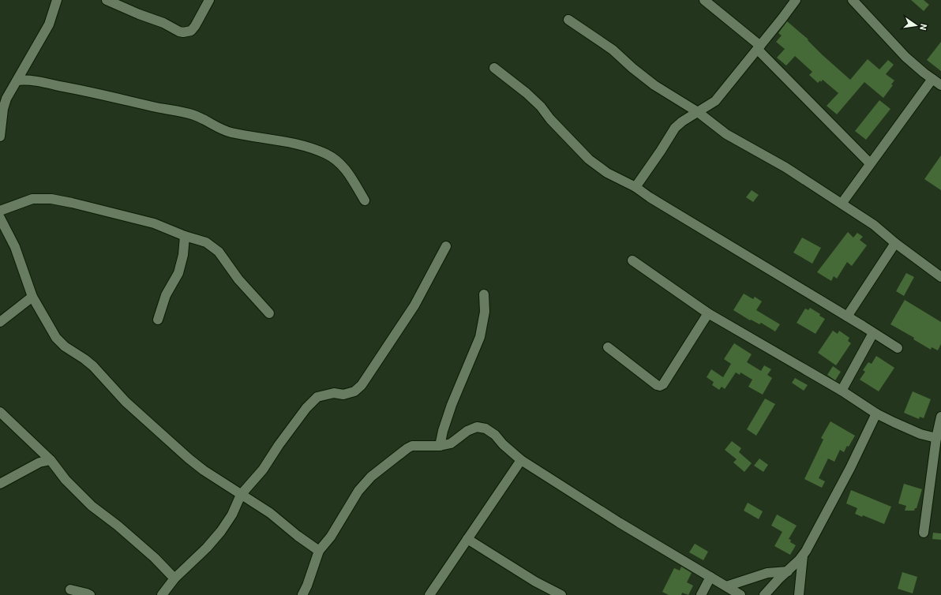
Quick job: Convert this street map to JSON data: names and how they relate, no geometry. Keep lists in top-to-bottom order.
{
  "north": "right"
}
